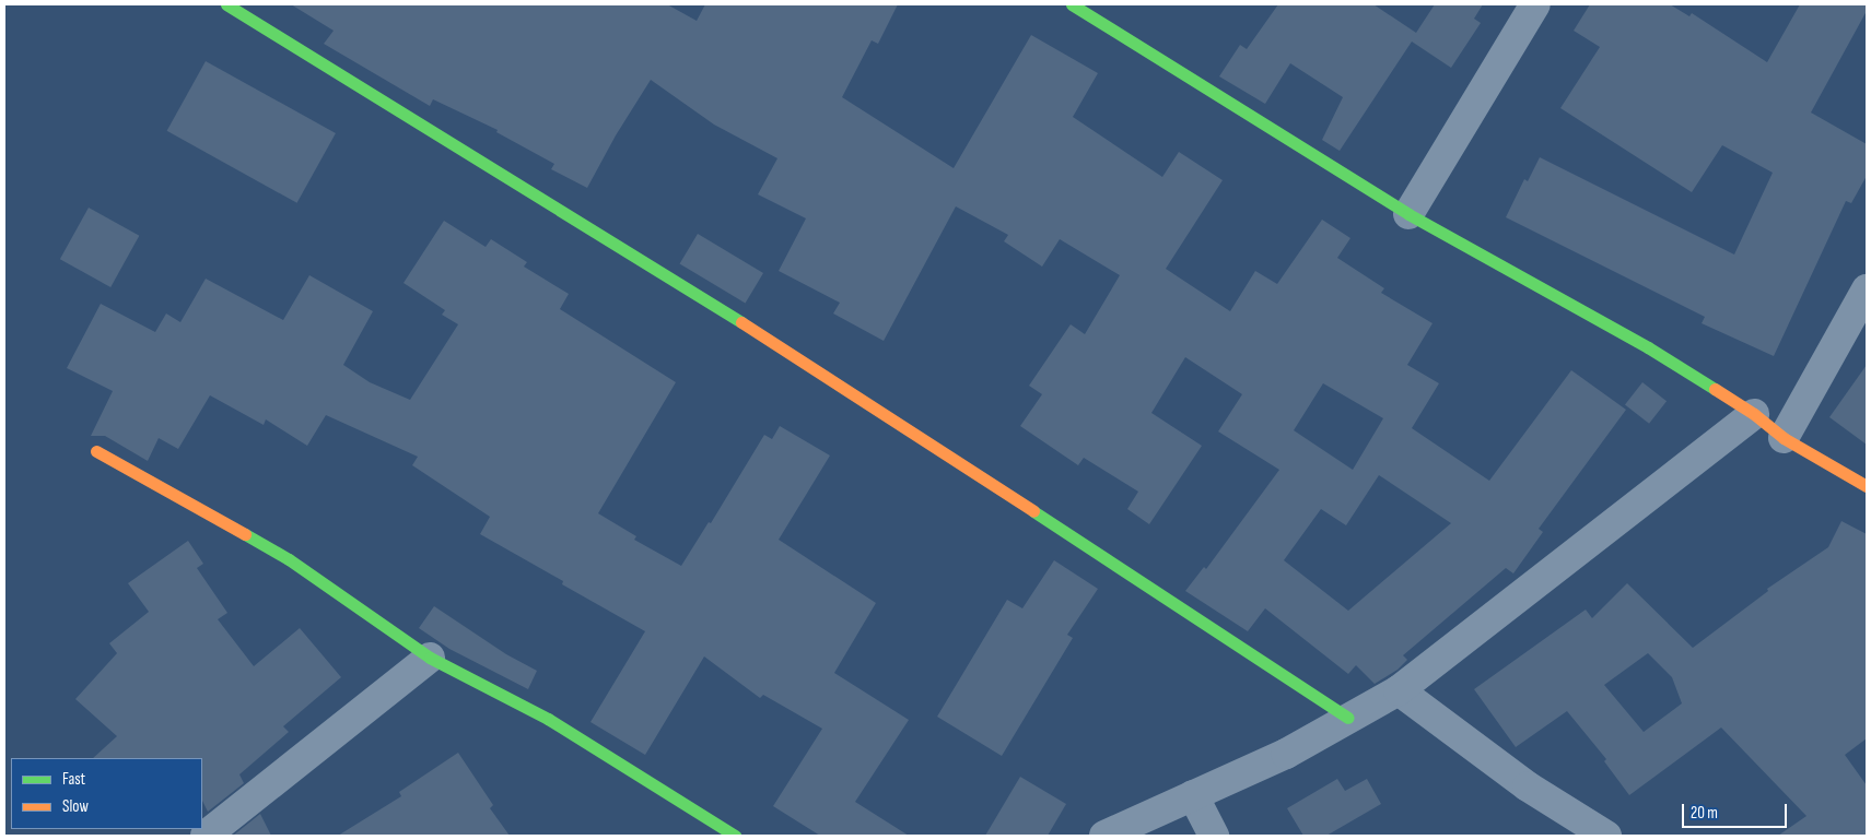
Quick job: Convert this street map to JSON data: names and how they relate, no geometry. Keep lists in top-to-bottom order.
{
  "legend": ["Fast", "Slow"],
  "scale_bar": "20 m"
}
